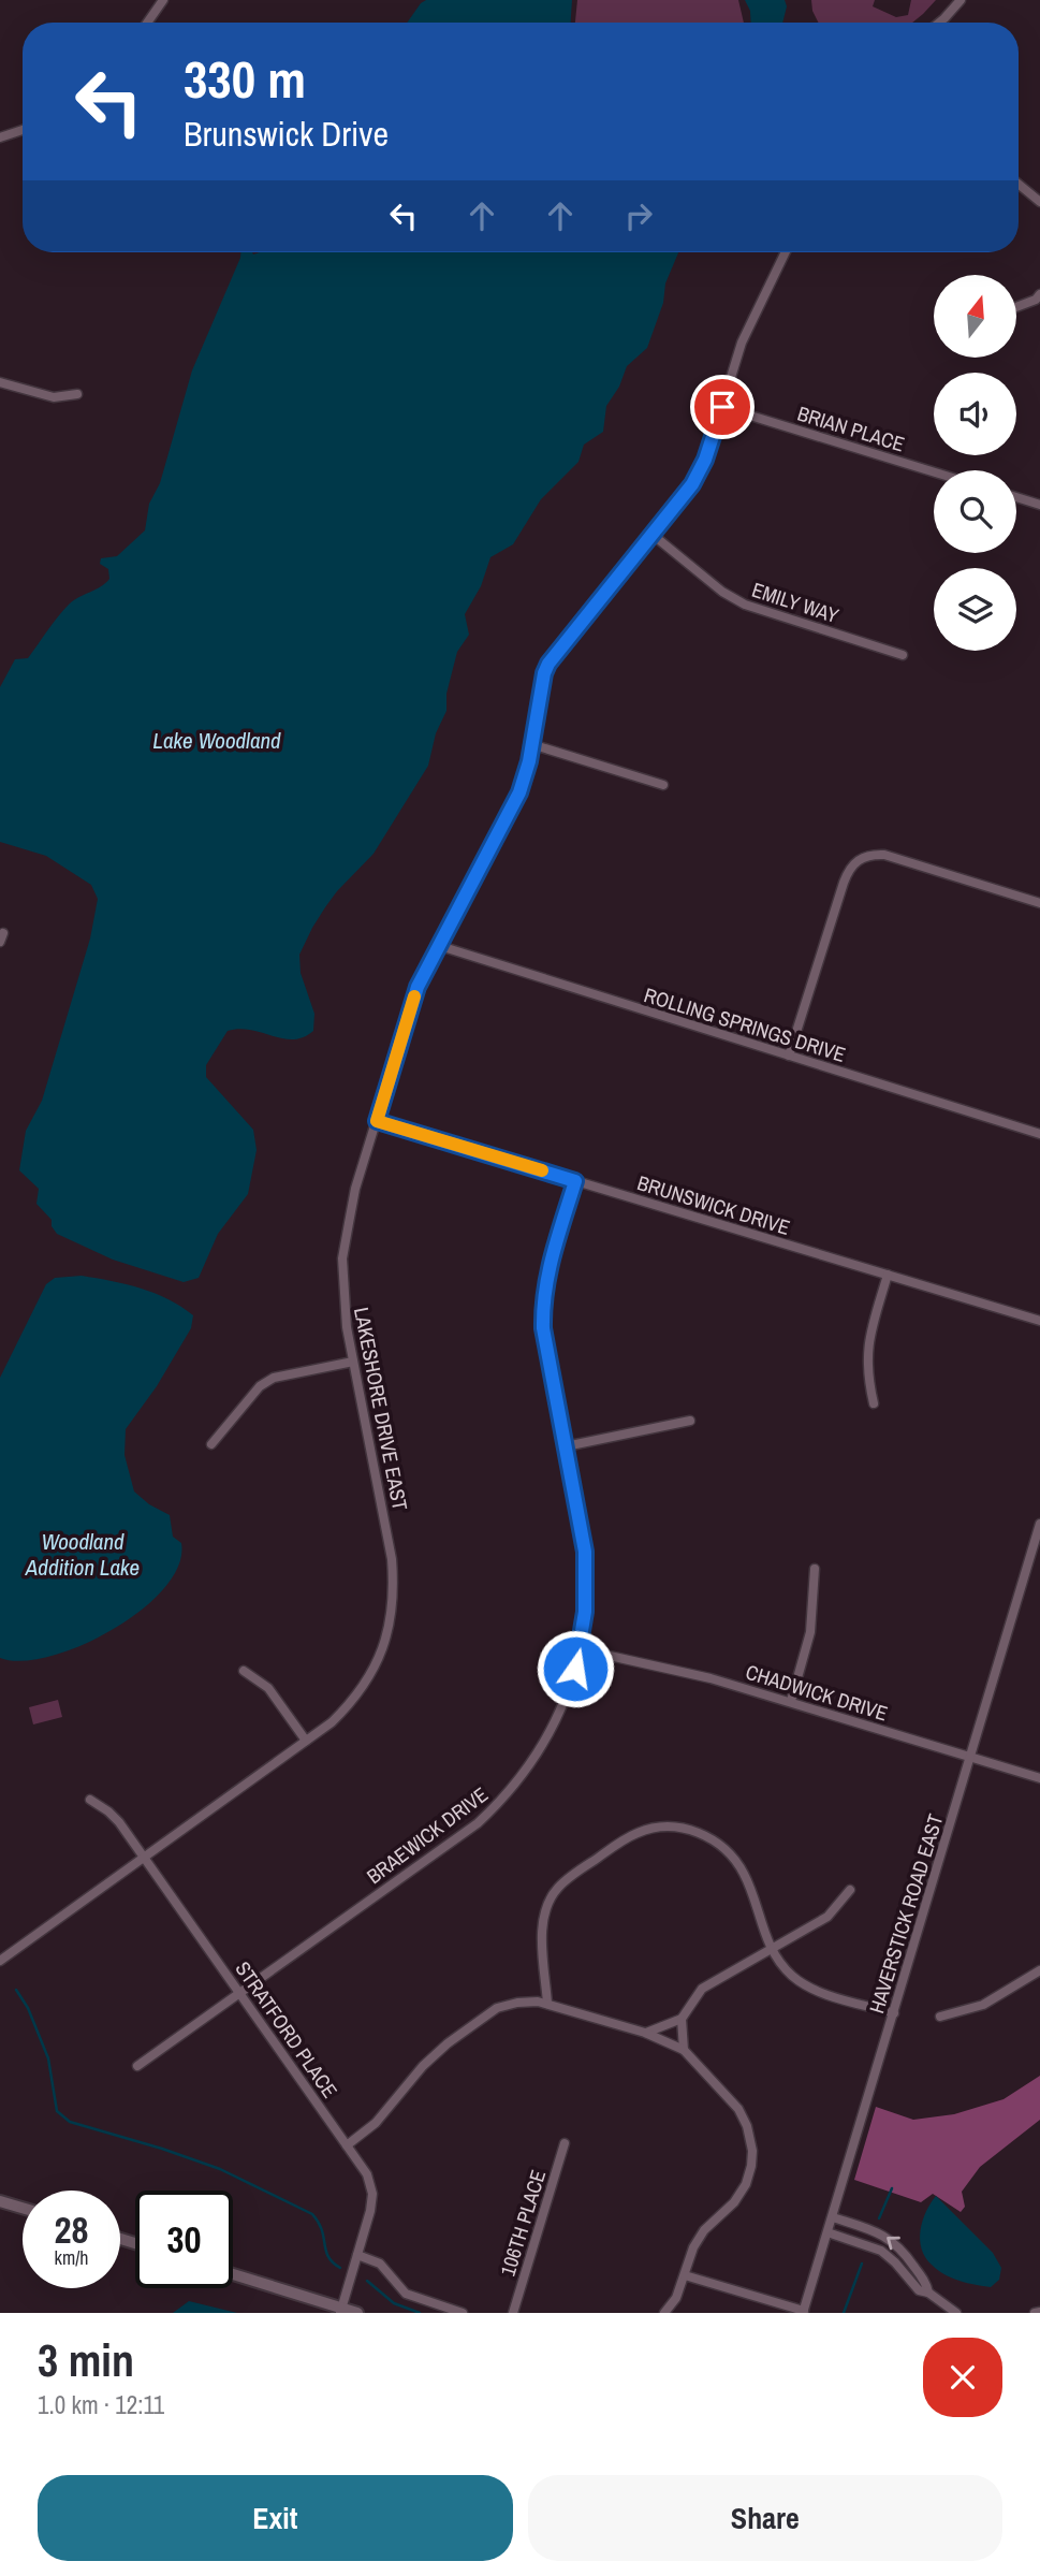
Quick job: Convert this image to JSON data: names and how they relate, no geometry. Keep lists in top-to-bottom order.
{
  "streets": {
    "street": [
      "BRIAN PLACE",
      "EMILY WAY",
      "ROLLING SPRINGS DRIVE",
      "BRUNSWICK DRIVE",
      "LAKESHORE DRIVE EAST",
      "CHADWICK DRIVE",
      "BRAEWICK DRIVE",
      "HAVERSTICK ROAD EAST",
      "STRATFORD PLACE",
      "106TH PLACE"
    ]
  },
  "crossings": [
    ["BRIAN PLACE", "LAKESHORE DRIVE EAST"],
    ["EMILY WAY", "LAKESHORE DRIVE EAST"],
    ["ROLLING SPRINGS DRIVE", "LAKESHORE DRIVE EAST"],
    ["BRUNSWICK DRIVE", "LAKESHORE DRIVE EAST"],
    ["BRUNSWICK DRIVE", "BRAEWICK DRIVE"],
    ["LAKESHORE DRIVE EAST", "STRATFORD PLACE"],
    ["CHADWICK DRIVE", "BRAEWICK DRIVE"],
    ["CHADWICK DRIVE", "HAVERSTICK ROAD EAST"],
    ["BRAEWICK DRIVE", "STRATFORD PLACE"]
  ],
  "water": ["Lake Woodland", "Woodland Addition Lake"],
  "north": "top",
  "page": {
    "turn": ["330 m", "Brunswick Drive"],
    "speed": "28 km/h",
    "limit": "30",
    "heading": ["3 min", "1.0 km · 12:11"],
    "buttons": ["Exit", "Share"]
  }
}
